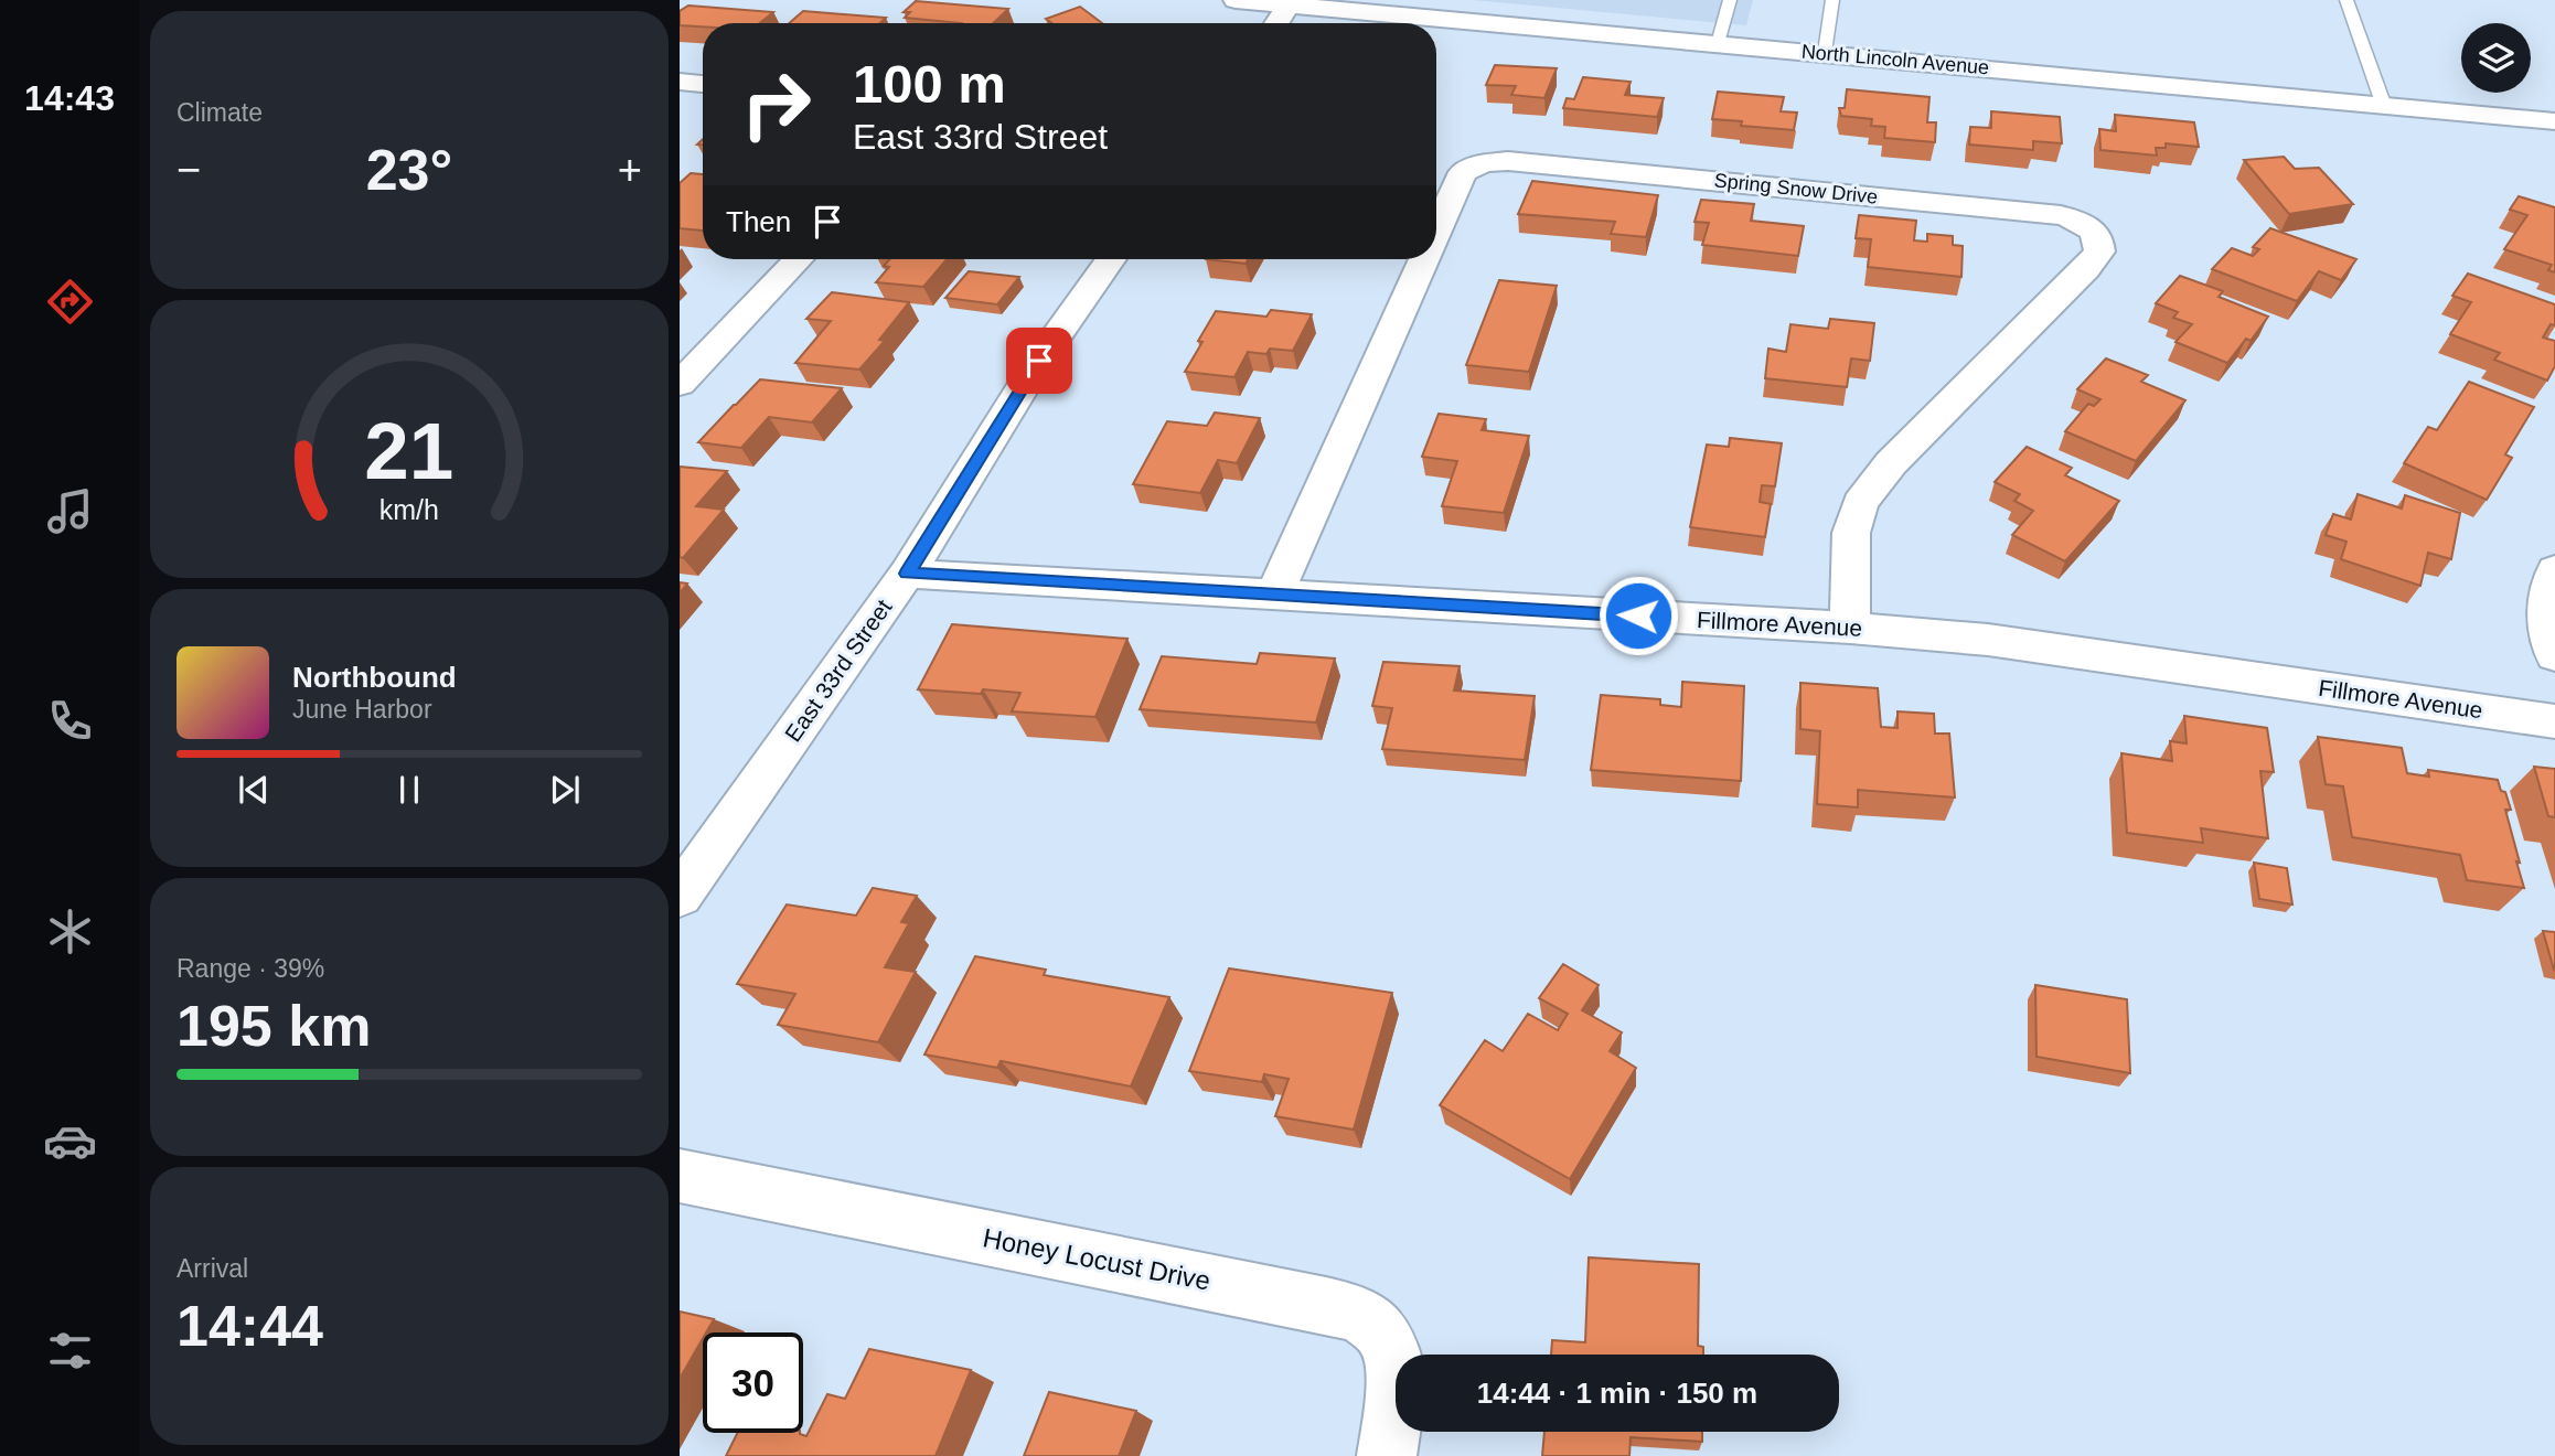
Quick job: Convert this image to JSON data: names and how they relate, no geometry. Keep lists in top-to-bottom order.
{
  "streets": {
    "street": [
      "North Lincoln Avenue",
      "Spring Snow Drive",
      "Fillmore Avenue",
      "East 33rd Street",
      "Honey Locust Drive"
    ]
  },
  "crossings": [
    ["Spring Snow Drive", "Fillmore Avenue"],
    ["Fillmore Avenue", "East 33rd Street"]
  ],
  "page": {
    "tabs": "14:43",
    "tile": [
      "Climate",
      ["Range · 39%", "195 km"],
      ["Arrival", "14:44"]
    ],
    "turn": ["100 m", "East 33rd Street"],
    "heat": ["−", "23°", "+"],
    "then": "Then",
    "song": ["Northbound", "June Harbor"],
    "limit": "30",
    "trip": "14:44 · 1 min · 150 m",
    "gauge": ["21", "km/h"]
  }
}
